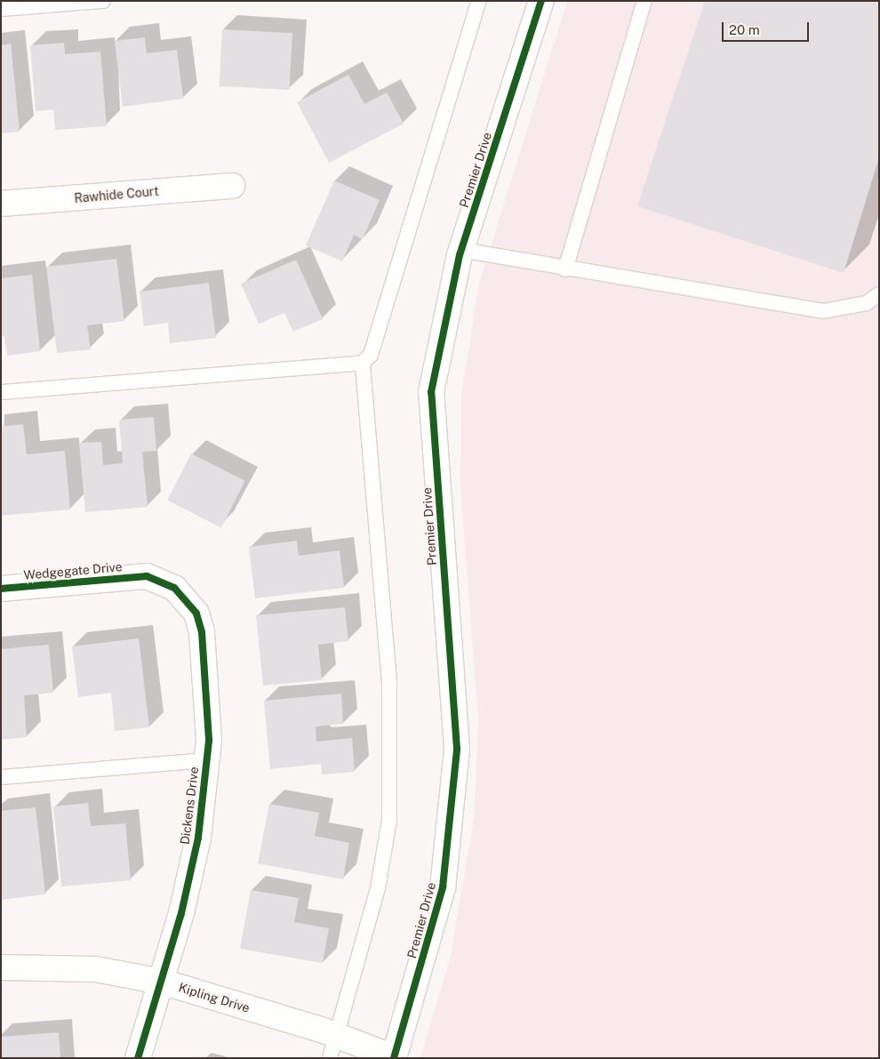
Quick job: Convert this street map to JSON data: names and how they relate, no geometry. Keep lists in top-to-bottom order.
{
  "streets": {
    "street": [
      "Premier Drive",
      "Rawhide Court",
      "Wedgegate Drive",
      "Dickens Drive",
      "Kipling Drive"
    ]
  },
  "crossings": [
    ["Premier Drive", "Kipling Drive"],
    ["Wedgegate Drive", "Dickens Drive"],
    ["Dickens Drive", "Kipling Drive"]
  ],
  "scale_bar": "20 m"
}
